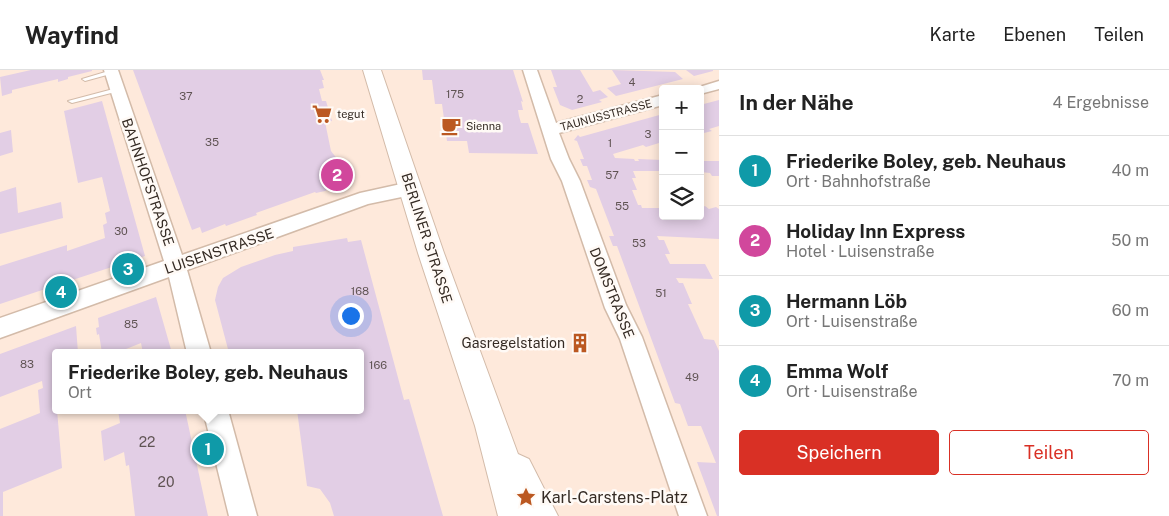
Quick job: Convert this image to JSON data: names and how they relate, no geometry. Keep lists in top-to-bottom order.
{
  "streets": {
    "main road": ["BERLINER STRASSE"],
    "street": [
      "TAUNUSSTRASSE",
      "BAHNHOFSTRASSE",
      "LUISENSTRASSE",
      "DOMSTRASSE"
    ]
  },
  "crossings": [
    ["TAUNUSSTRASSE", "DOMSTRASSE"],
    ["BAHNHOFSTRASSE", "LUISENSTRASSE"],
    ["BERLINER STRASSE", "LUISENSTRASSE"]
  ],
  "places": {
    "supermarket": ["tegut"],
    "cafe": ["Sienna"],
    "building": ["Gasregelstation"],
    "place": ["Karl-Carstens-Platz"]
  },
  "house_numbers": [
    "4",
    "175",
    "37",
    "2",
    "3",
    "35",
    "1",
    "57",
    "55",
    "30",
    "53",
    "168",
    "51",
    "85",
    "83",
    "166",
    "49",
    "22",
    "20"
  ],
  "page": {
    "header": "Wayfind",
    "nav": ["Karte", "Ebenen", "Teilen"],
    "heading": ["In der Nähe", "4 Ergebnisse"],
    "map_buttons": ["+", "−"],
    "list": [
      {
        "mark": "1",
        "name": "Friederike Boley, geb. Neuhaus",
        "note": "Ort · Bahnhofstraße",
        "value": "40 m"
      },
      {
        "mark": "2",
        "name": "Holiday Inn Express",
        "note": "Hotel · Luisenstraße",
        "value": "50 m"
      },
      {
        "mark": "3",
        "name": "Hermann Löb",
        "note": "Ort · Luisenstraße",
        "value": "60 m"
      },
      {
        "mark": "4",
        "name": "Emma Wolf",
        "note": "Ort · Luisenstraße",
        "value": "70 m"
      }
    ],
    "pins": [
      "2",
      "3",
      "4",
      "1"
    ],
    "popup": ["Friederike Boley, geb. Neuhaus", "Ort"],
    "buttons": ["Speichern", "Teilen"]
  }
}
